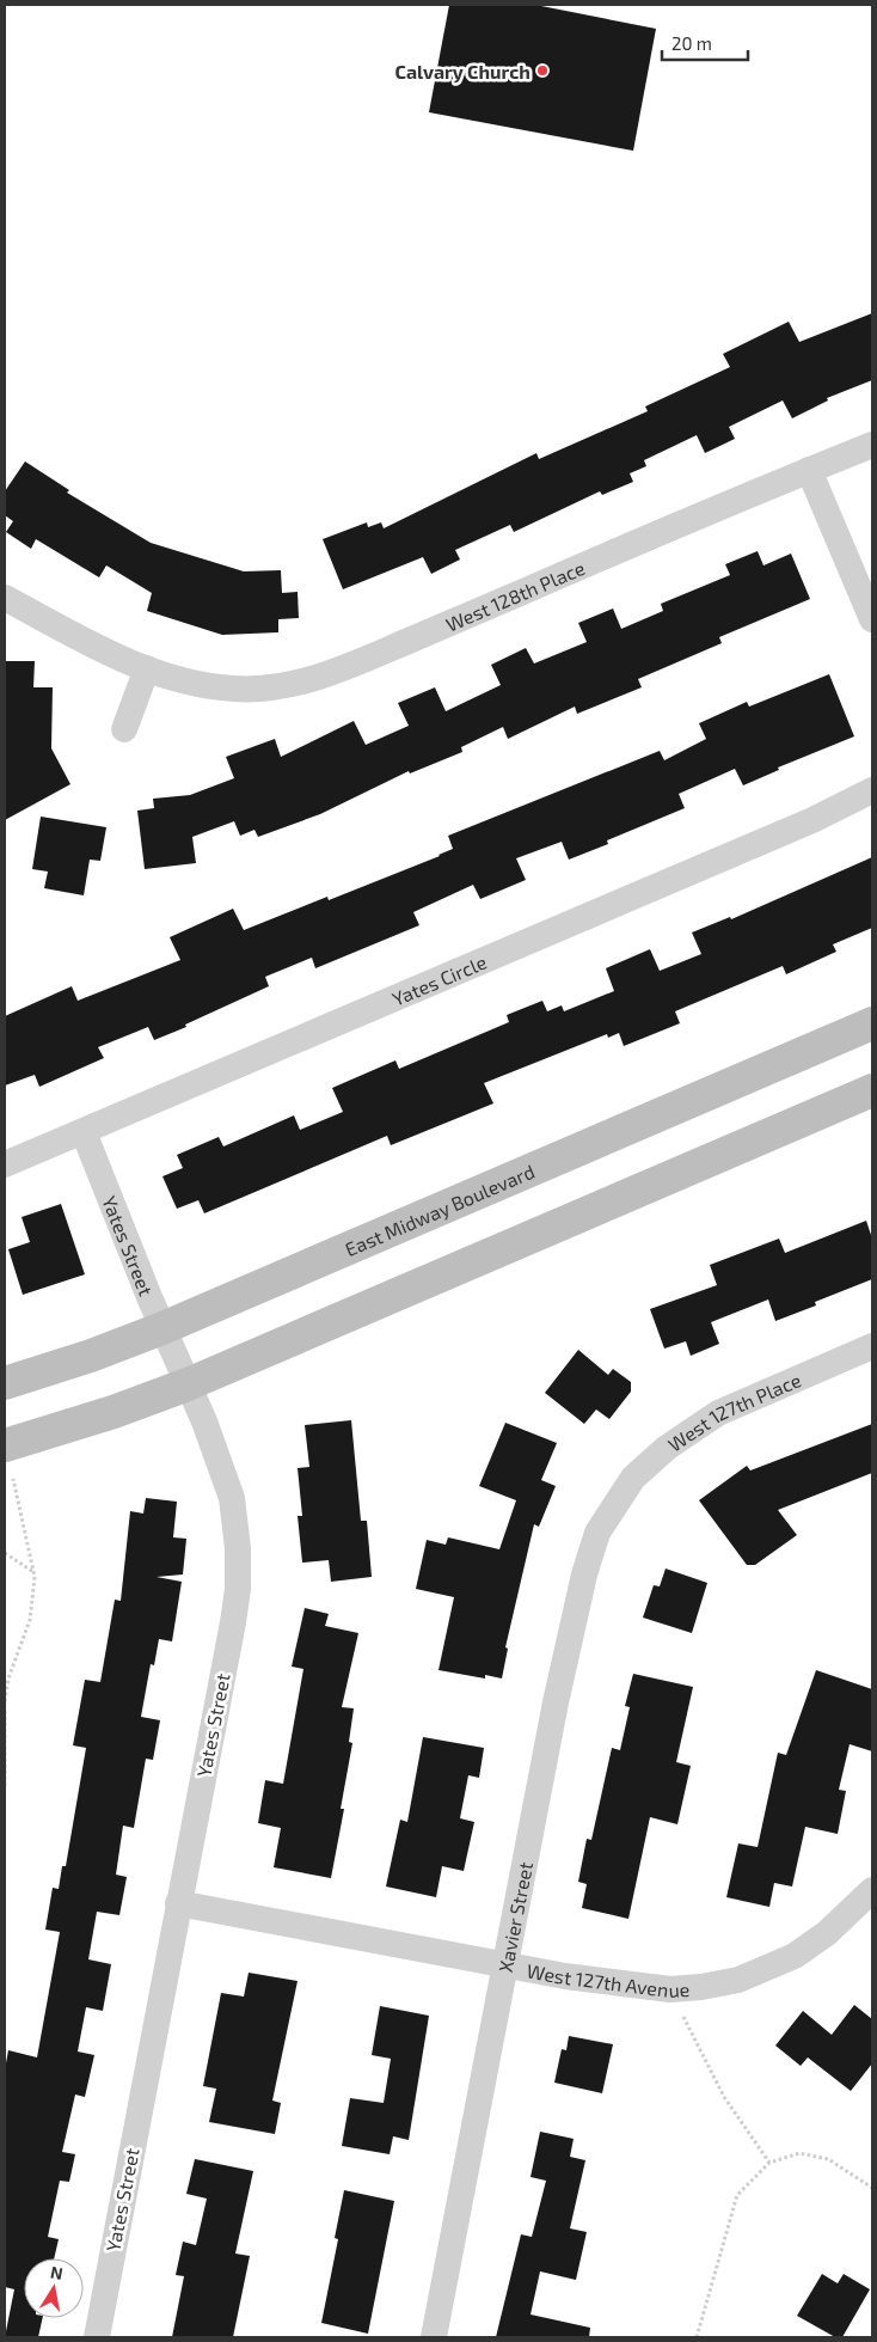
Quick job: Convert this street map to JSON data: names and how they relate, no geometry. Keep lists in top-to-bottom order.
{
  "streets": {
    "main road": ["East Midway Boulevard"],
    "street": [
      "West 128th Place",
      "Yates Circle",
      "Yates Street",
      "West 127th Place",
      "Xavier Street",
      "West 127th Avenue"
    ]
  },
  "crossings": [
    ["Yates Circle", "Yates Street"],
    ["East Midway Boulevard", "Yates Street"],
    ["Yates Street", "West 127th Avenue"],
    ["West 127th Place", "Xavier Street"],
    ["Xavier Street", "West 127th Avenue"]
  ],
  "places": ["Calvary Church"],
  "scale_bar": "20 m",
  "north": "top"
}
